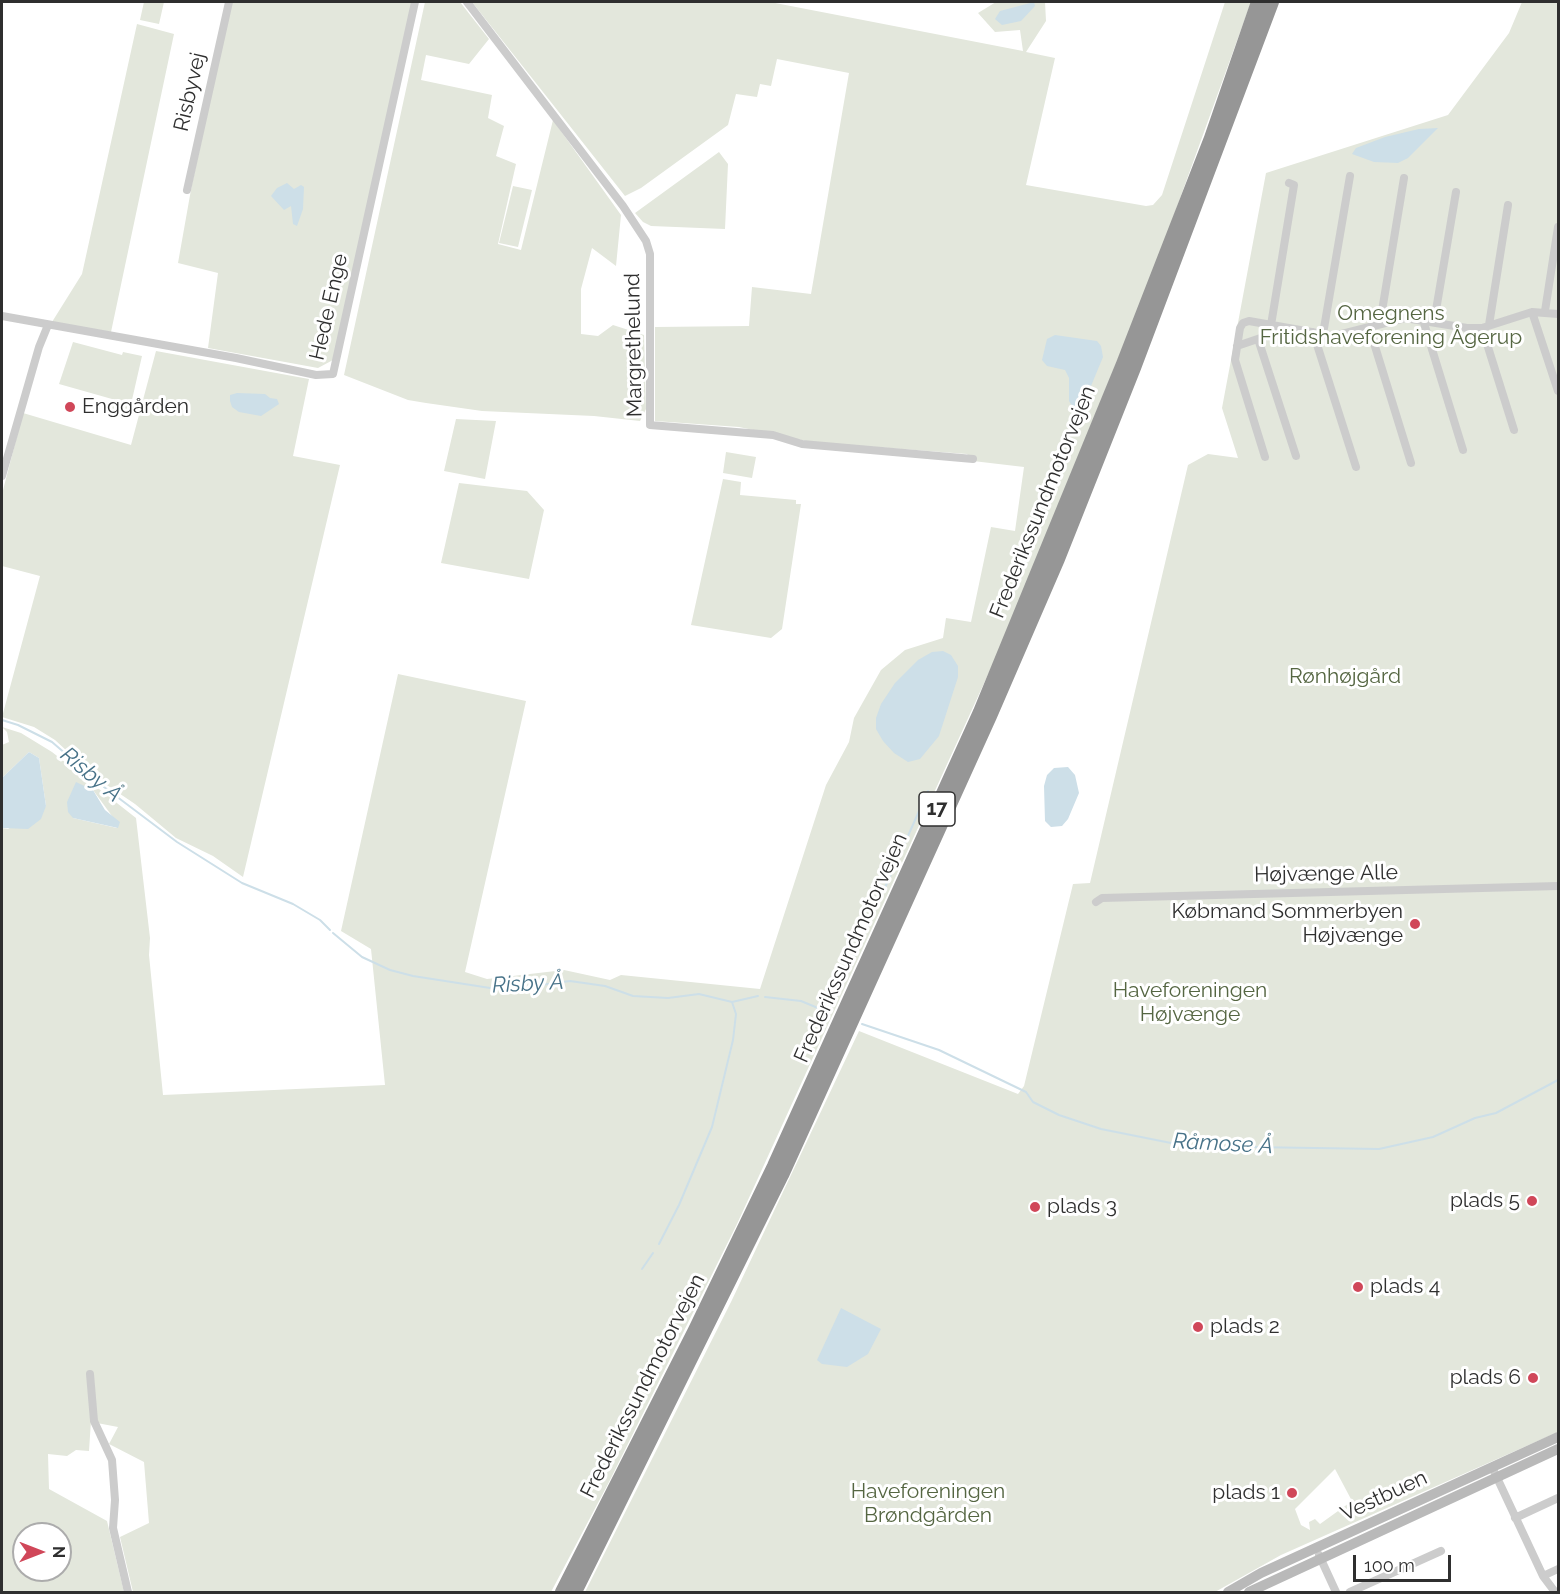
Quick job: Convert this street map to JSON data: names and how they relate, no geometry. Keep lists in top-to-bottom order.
{
  "streets": {
    "highway": ["Frederikssundmotorvejen", "17"],
    "street": [
      "Risbyvej",
      "Hede Enge",
      "Margrethelund",
      "Højvænge Alle",
      "Vestbuen"
    ]
  },
  "water": ["Risby Å", "Råmose Å"],
  "parks": [
    "Omegnens Fritidshaveforening Ågerup",
    "Rønhøjgård",
    "Haveforeningen Højvænge",
    "Haveforeningen Brøndgården"
  ],
  "places": [
    "Enggården",
    "Købmand Sommerbyen Højvænge",
    "plads 5",
    "plads 3",
    "plads 4",
    "plads 2",
    "plads 6",
    "plads 1"
  ],
  "scale_bar": "100 m",
  "north": "right"
}
